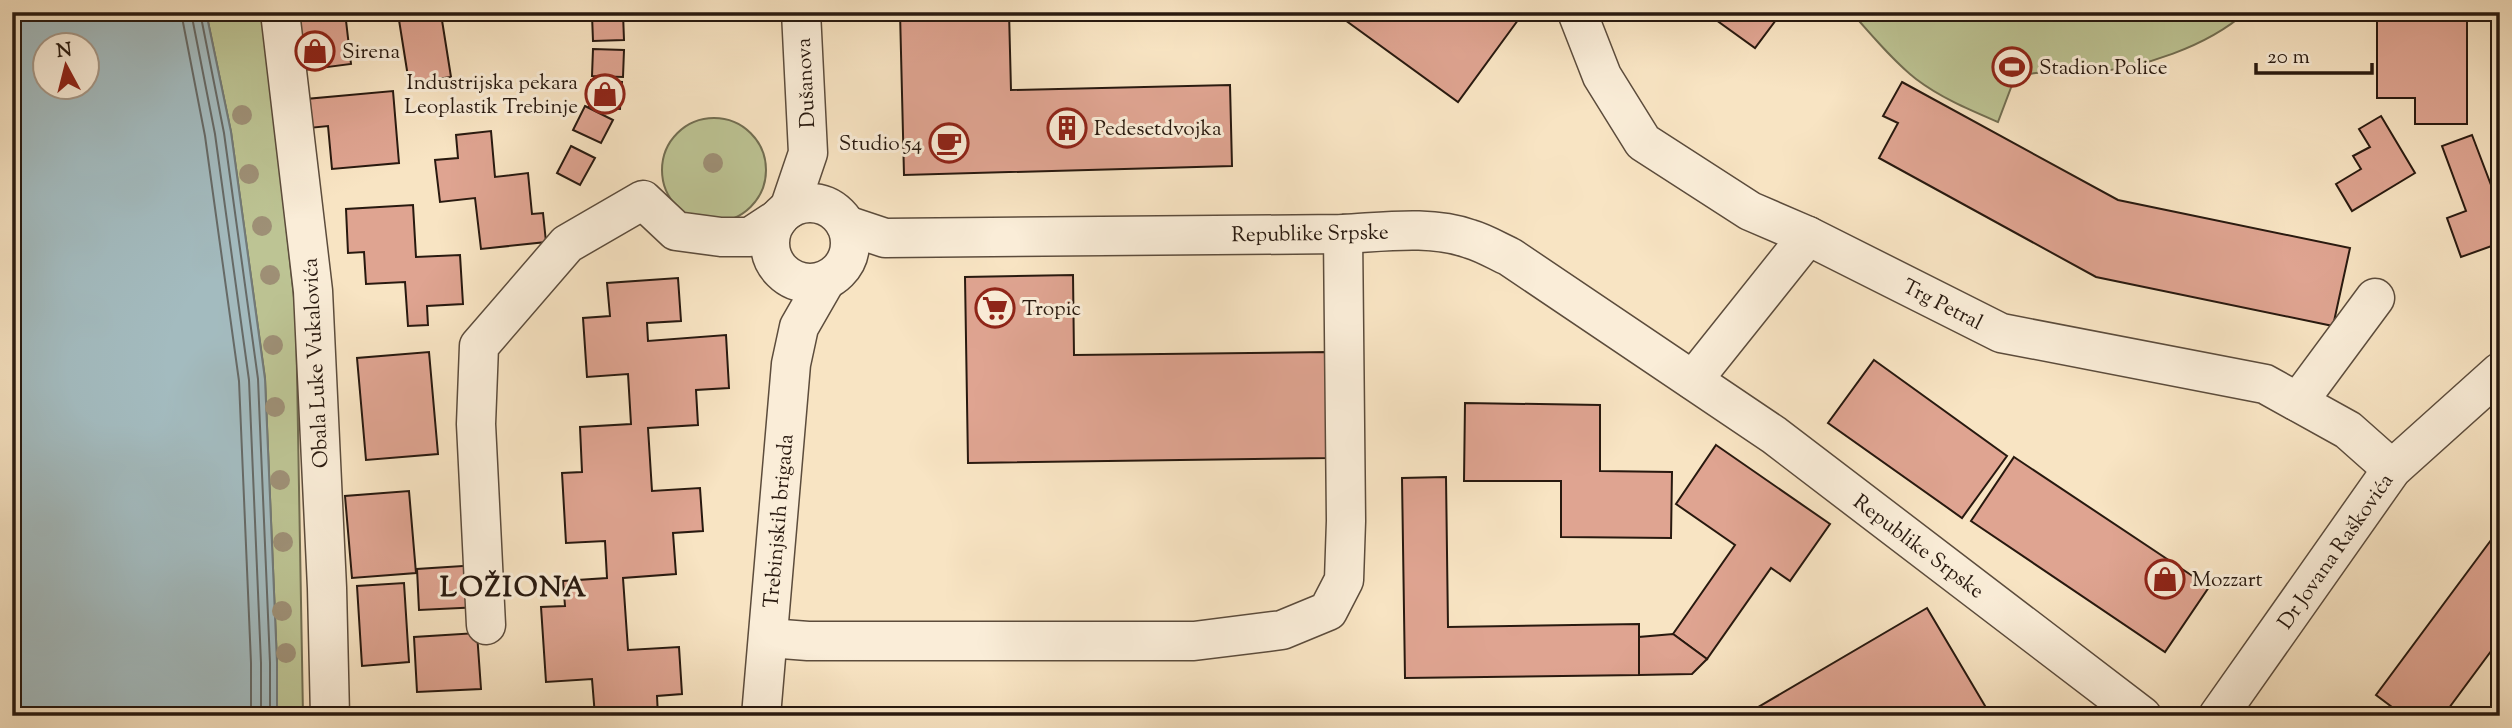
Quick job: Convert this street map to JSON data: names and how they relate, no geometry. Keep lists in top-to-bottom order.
{
  "streets": {
    "street": [
      "Dušanova",
      "Republike Srpske",
      "Trg Petral",
      "Obala Luke Vukalovića",
      "Trebinjskih brigada",
      "Dr Jovana Raškovića"
    ]
  },
  "crossings": [
    ["Trg Petral", "Dr Jovana Raškovića"]
  ],
  "districts": ["LOŽIONA"],
  "places": {
    "shop": ["Sirena", "Industrijska pekara Leoplastik Trebinje", "Mozzart"],
    "sports": ["Stadion Police"],
    "building": ["Pedesetdvojka"],
    "cafe": ["Studio 54"],
    "supermarket": ["Tropic"]
  },
  "scale_bar": "20 m",
  "north": "top"
}
